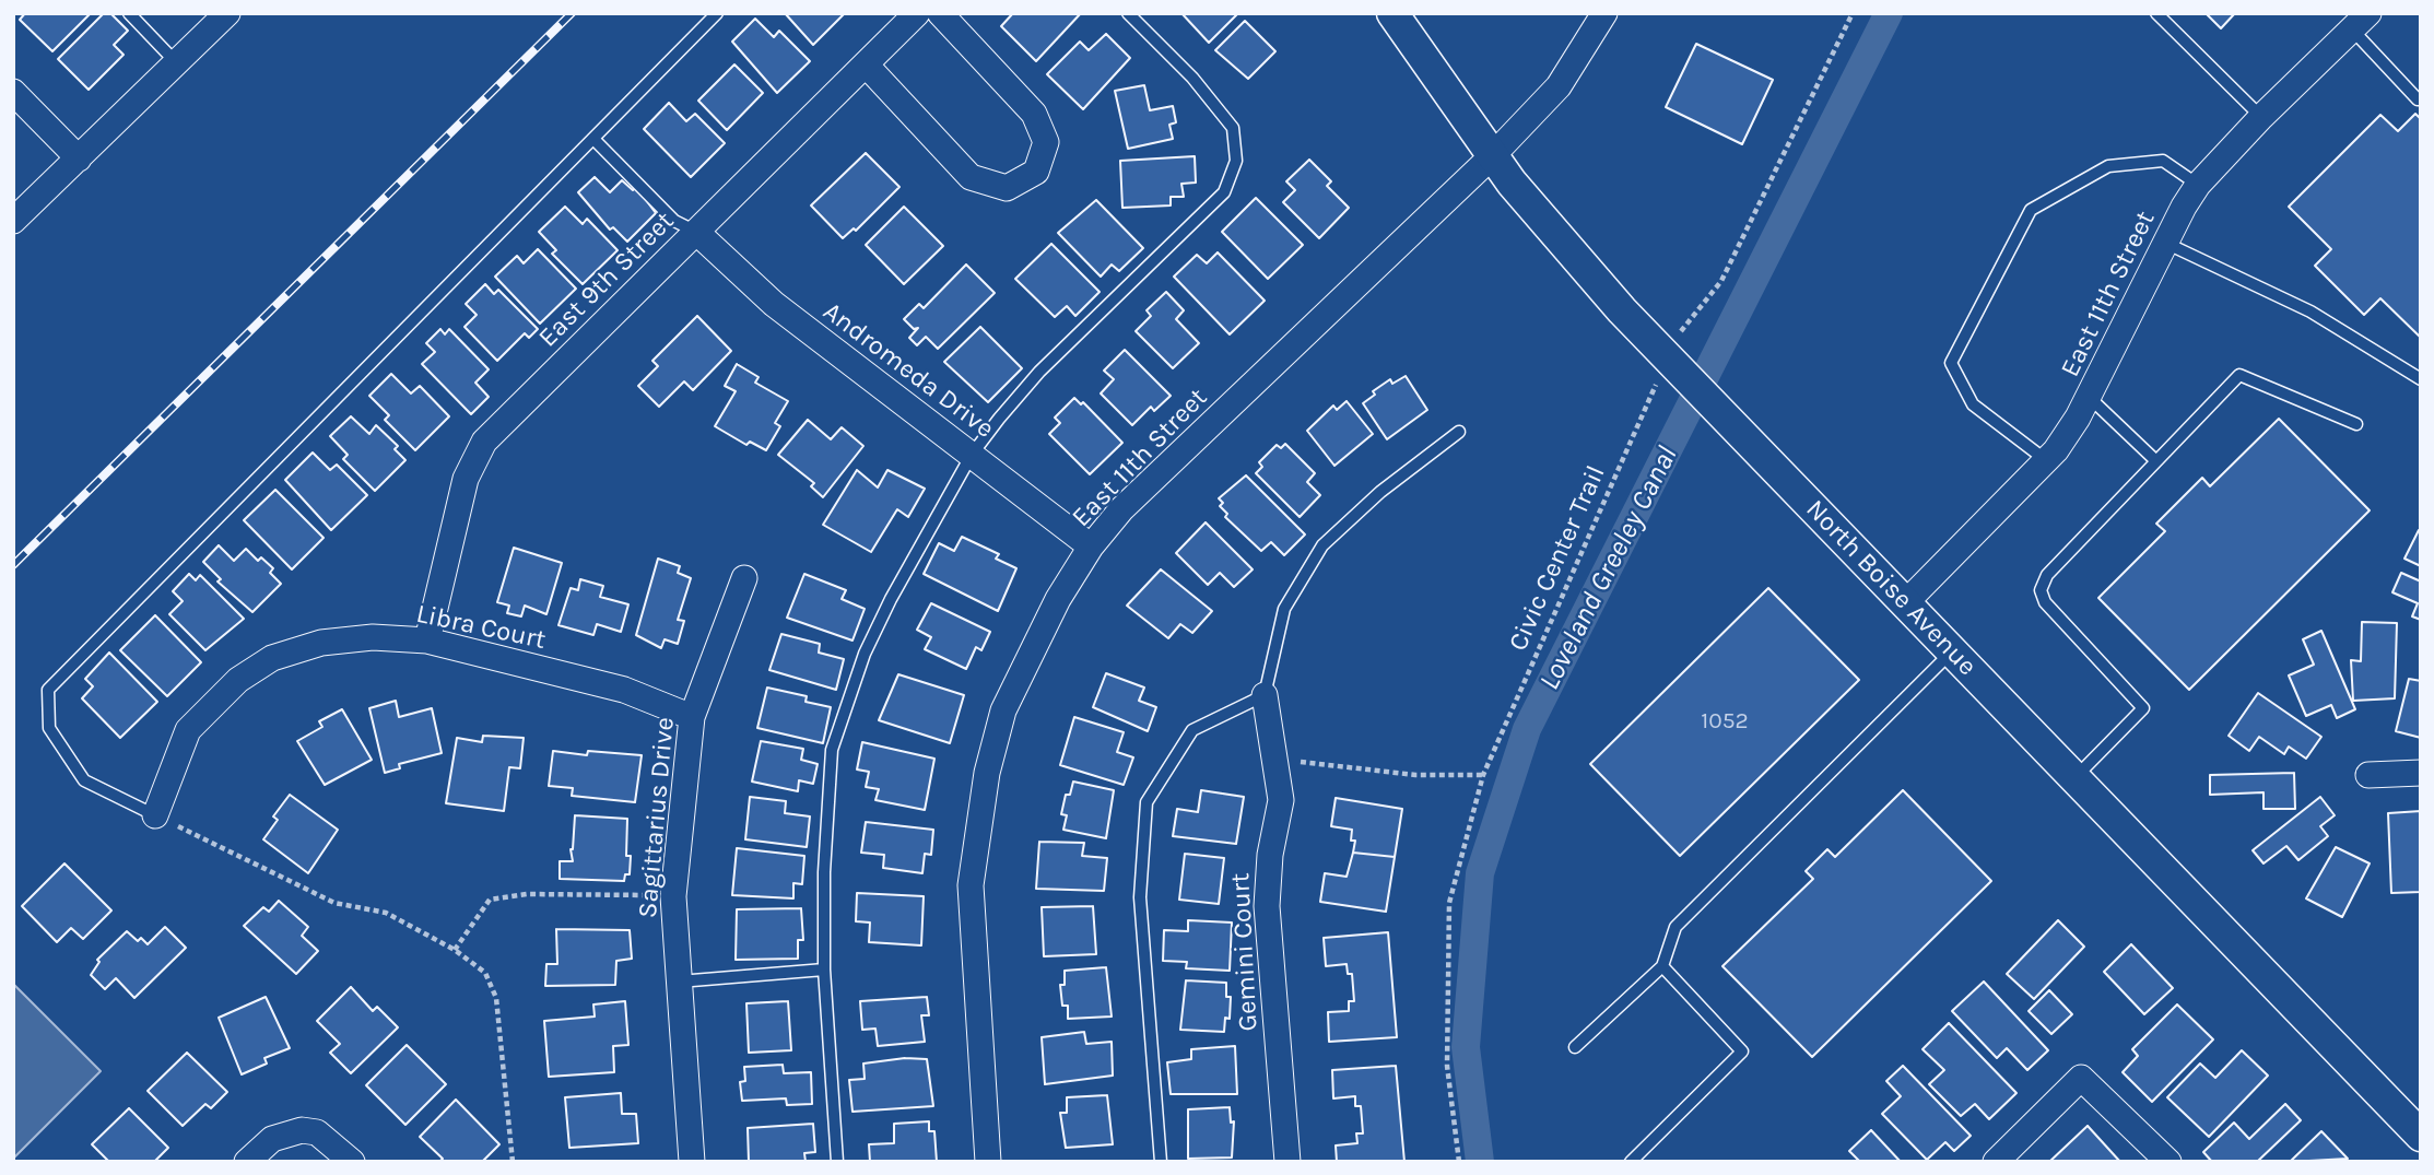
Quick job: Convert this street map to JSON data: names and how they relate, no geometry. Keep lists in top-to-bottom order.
{
  "streets": {
    "street": [
      "East 9th Street",
      "East 11th Street",
      "Andromeda Drive",
      "North Boise Avenue",
      "Libra Court",
      "Sagittarius Drive",
      "Gemini Court"
    ],
    "path": ["Civic Center Trail"]
  },
  "crossings": [
    ["East 9th Street", "Andromeda Drive"],
    ["East 9th Street", "Libra Court"],
    ["East 11th Street", "Andromeda Drive"],
    ["East 11th Street", "North Boise Avenue"],
    ["Civic Center Trail", "North Boise Avenue"],
    ["Libra Court", "Sagittarius Drive"]
  ],
  "water": ["Loveland Greeley Canal"],
  "house_numbers": ["1052"]
}
